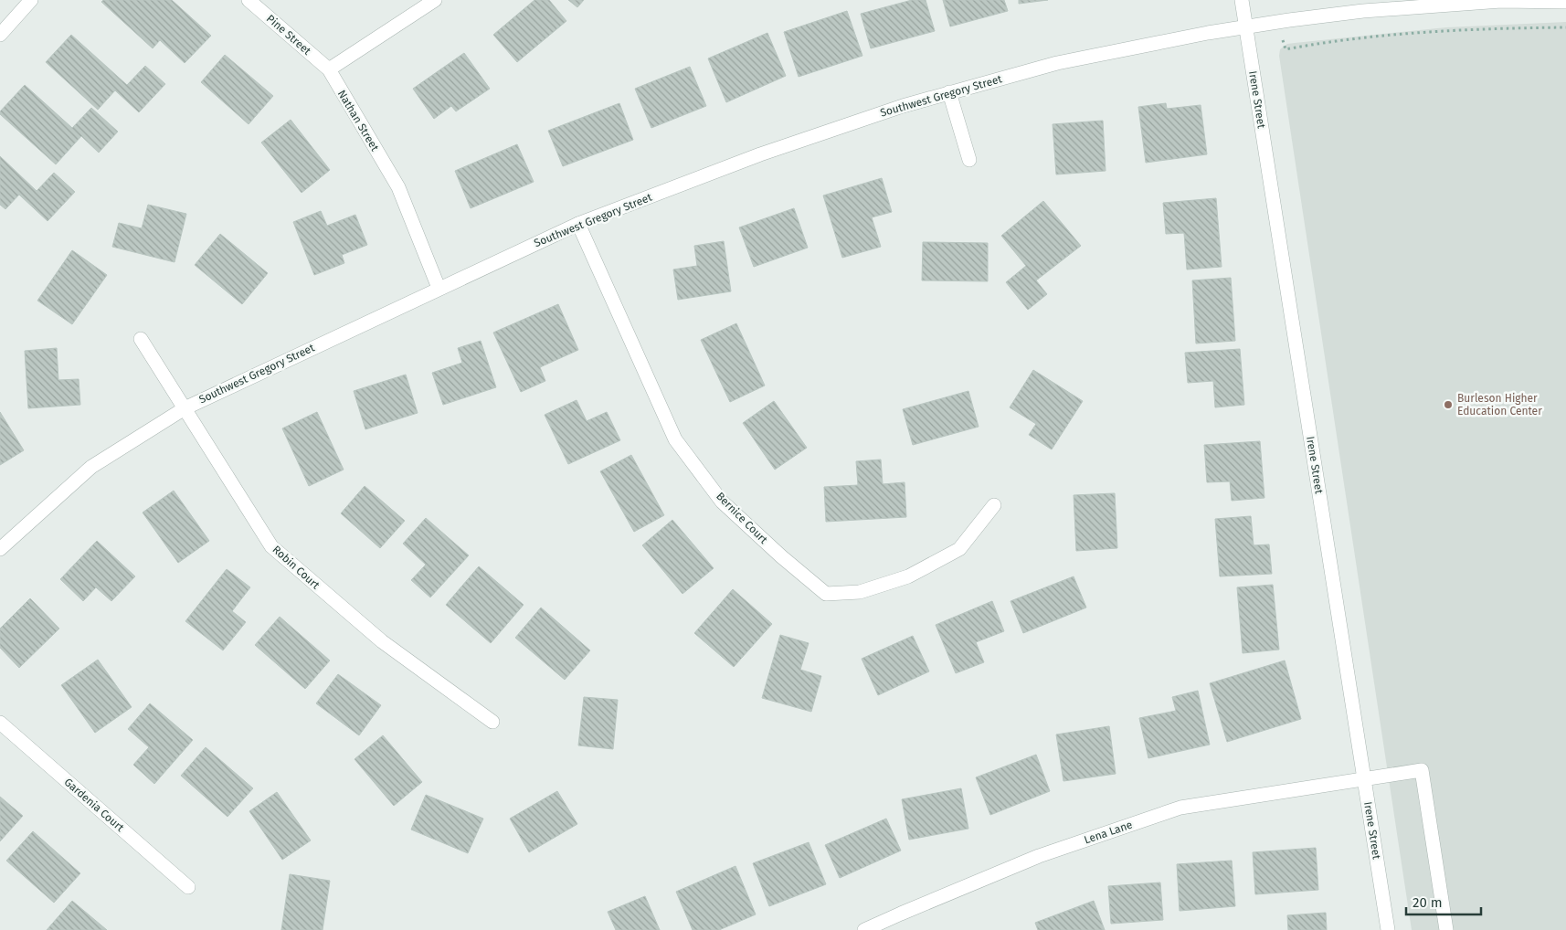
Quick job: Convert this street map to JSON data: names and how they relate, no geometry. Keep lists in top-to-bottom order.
{
  "streets": {
    "street": [
      "Pine Street",
      "Southwest Gregory Street",
      "Irene Street",
      "Nathan Street",
      "Bernice Court",
      "Robin Court",
      "Gardenia Court",
      "Lena Lane"
    ]
  },
  "crossings": [
    ["Pine Street", "Nathan Street"],
    ["Southwest Gregory Street", "Irene Street"],
    ["Southwest Gregory Street", "Nathan Street"],
    ["Southwest Gregory Street", "Bernice Court"],
    ["Southwest Gregory Street", "Robin Court"],
    ["Irene Street", "Lena Lane"]
  ],
  "places": ["Burleson Higher Education Center"],
  "scale_bar": "20 m"
}
